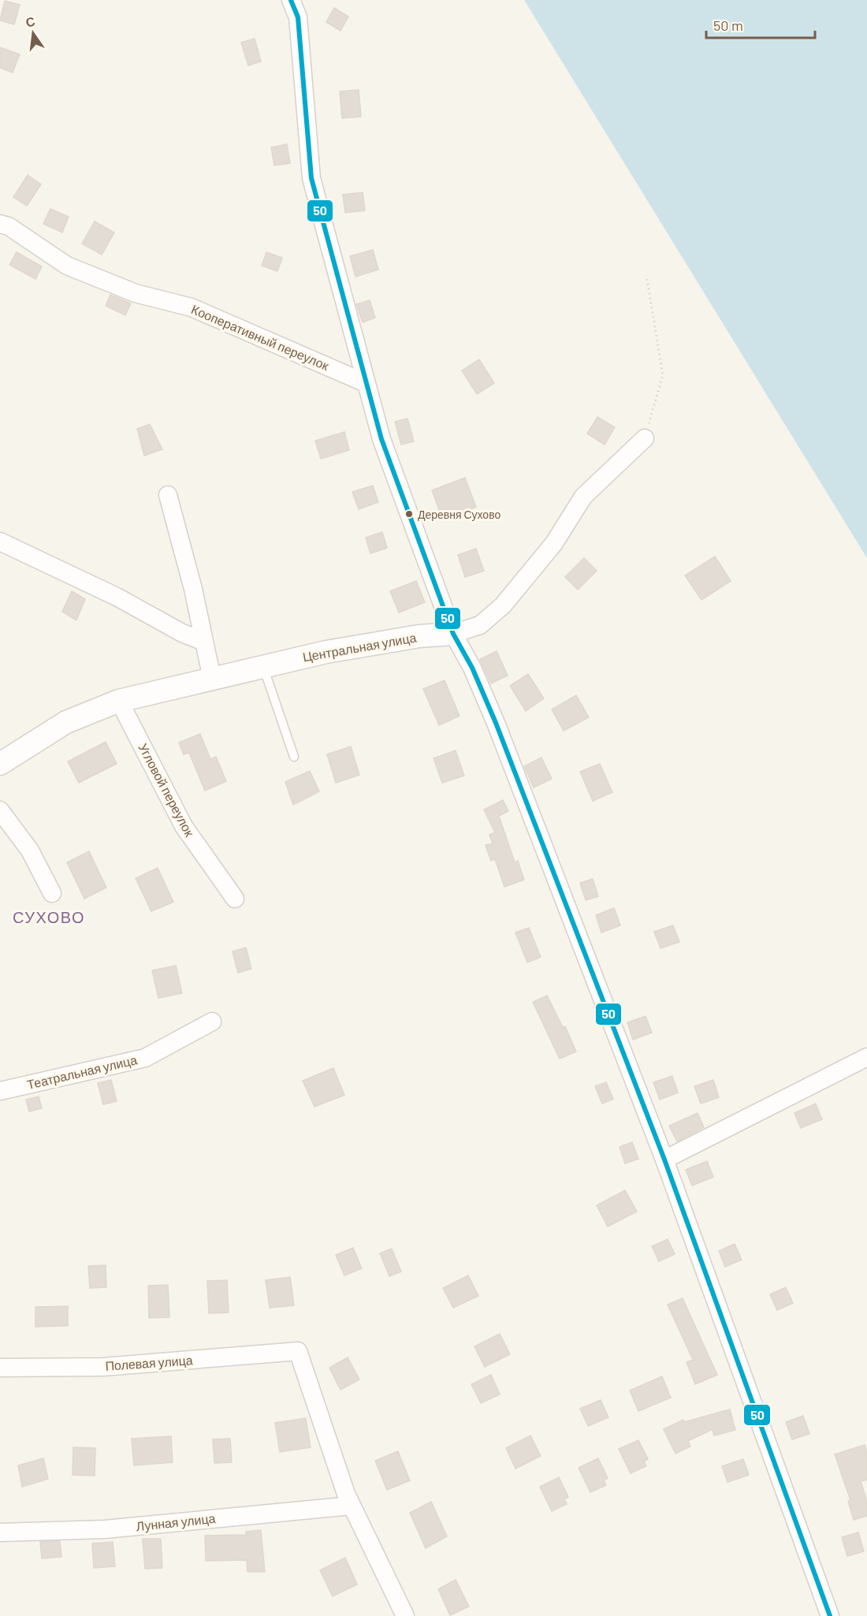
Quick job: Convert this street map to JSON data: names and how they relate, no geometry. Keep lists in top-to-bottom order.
{
  "streets": {
    "street": [
      "Кооперативный переулок",
      "Центральная улица",
      "Угловой переулок",
      "Театральная улица",
      "Полевая улица",
      "Лунная улица"
    ]
  },
  "crossings": [
    ["Центральная улица", "Угловой переулок"],
    ["Полевая улица", "Лунная улица"]
  ],
  "districts": ["СУХОВО"],
  "places": ["Деревня Сухово"],
  "lines": ["transit line 50"],
  "scale_bar": "50 m",
  "north": "top"
}
